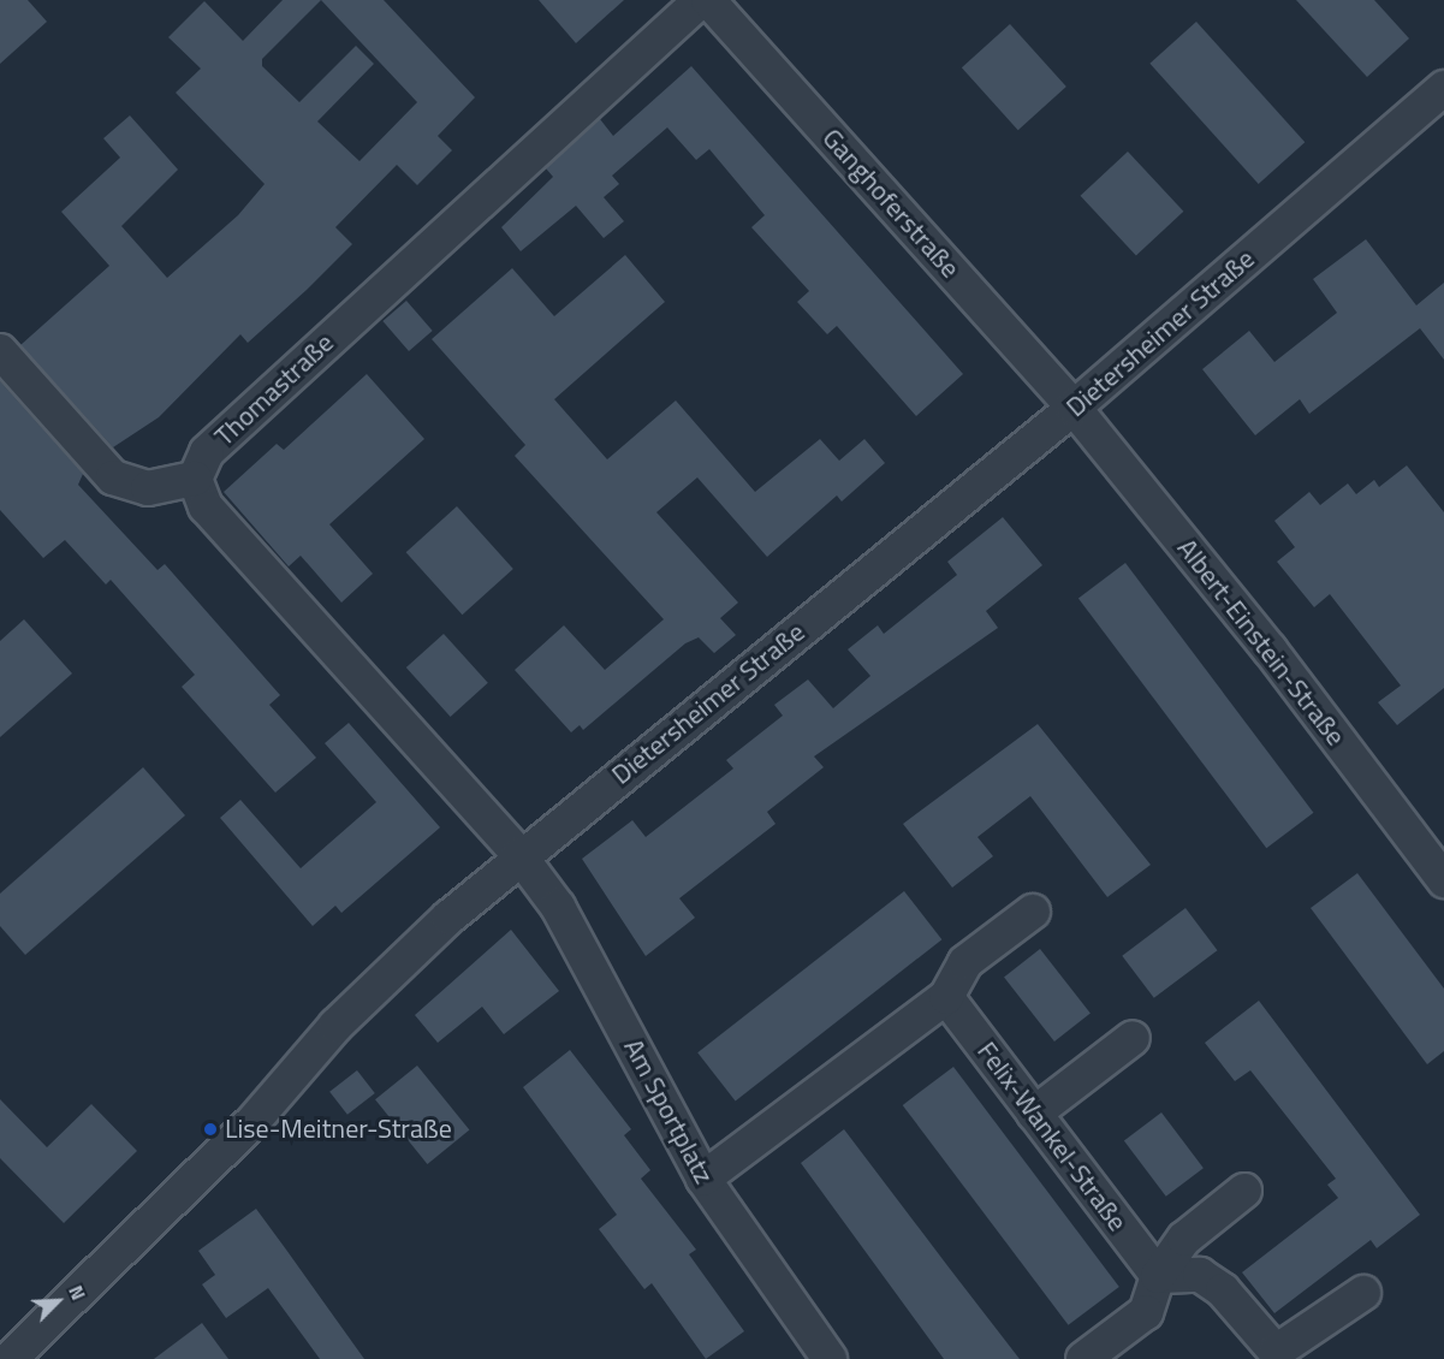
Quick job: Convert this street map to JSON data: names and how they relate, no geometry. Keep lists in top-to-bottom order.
{
  "streets": {
    "street": [
      "Ganghoferstraße",
      "Dietersheimer Straße",
      "Thomastraße",
      "Albert-Einstein-Straße",
      "Am Sportplatz",
      "Felix-Wankel-Straße"
    ]
  },
  "crossings": [
    ["Ganghoferstraße", "Dietersheimer Straße"],
    ["Ganghoferstraße", "Albert-Einstein-Straße"],
    ["Dietersheimer Straße", "Albert-Einstein-Straße"],
    ["Dietersheimer Straße", "Am Sportplatz"]
  ],
  "places": ["Lise-Meitner-Straße"],
  "north": "top right"
}
